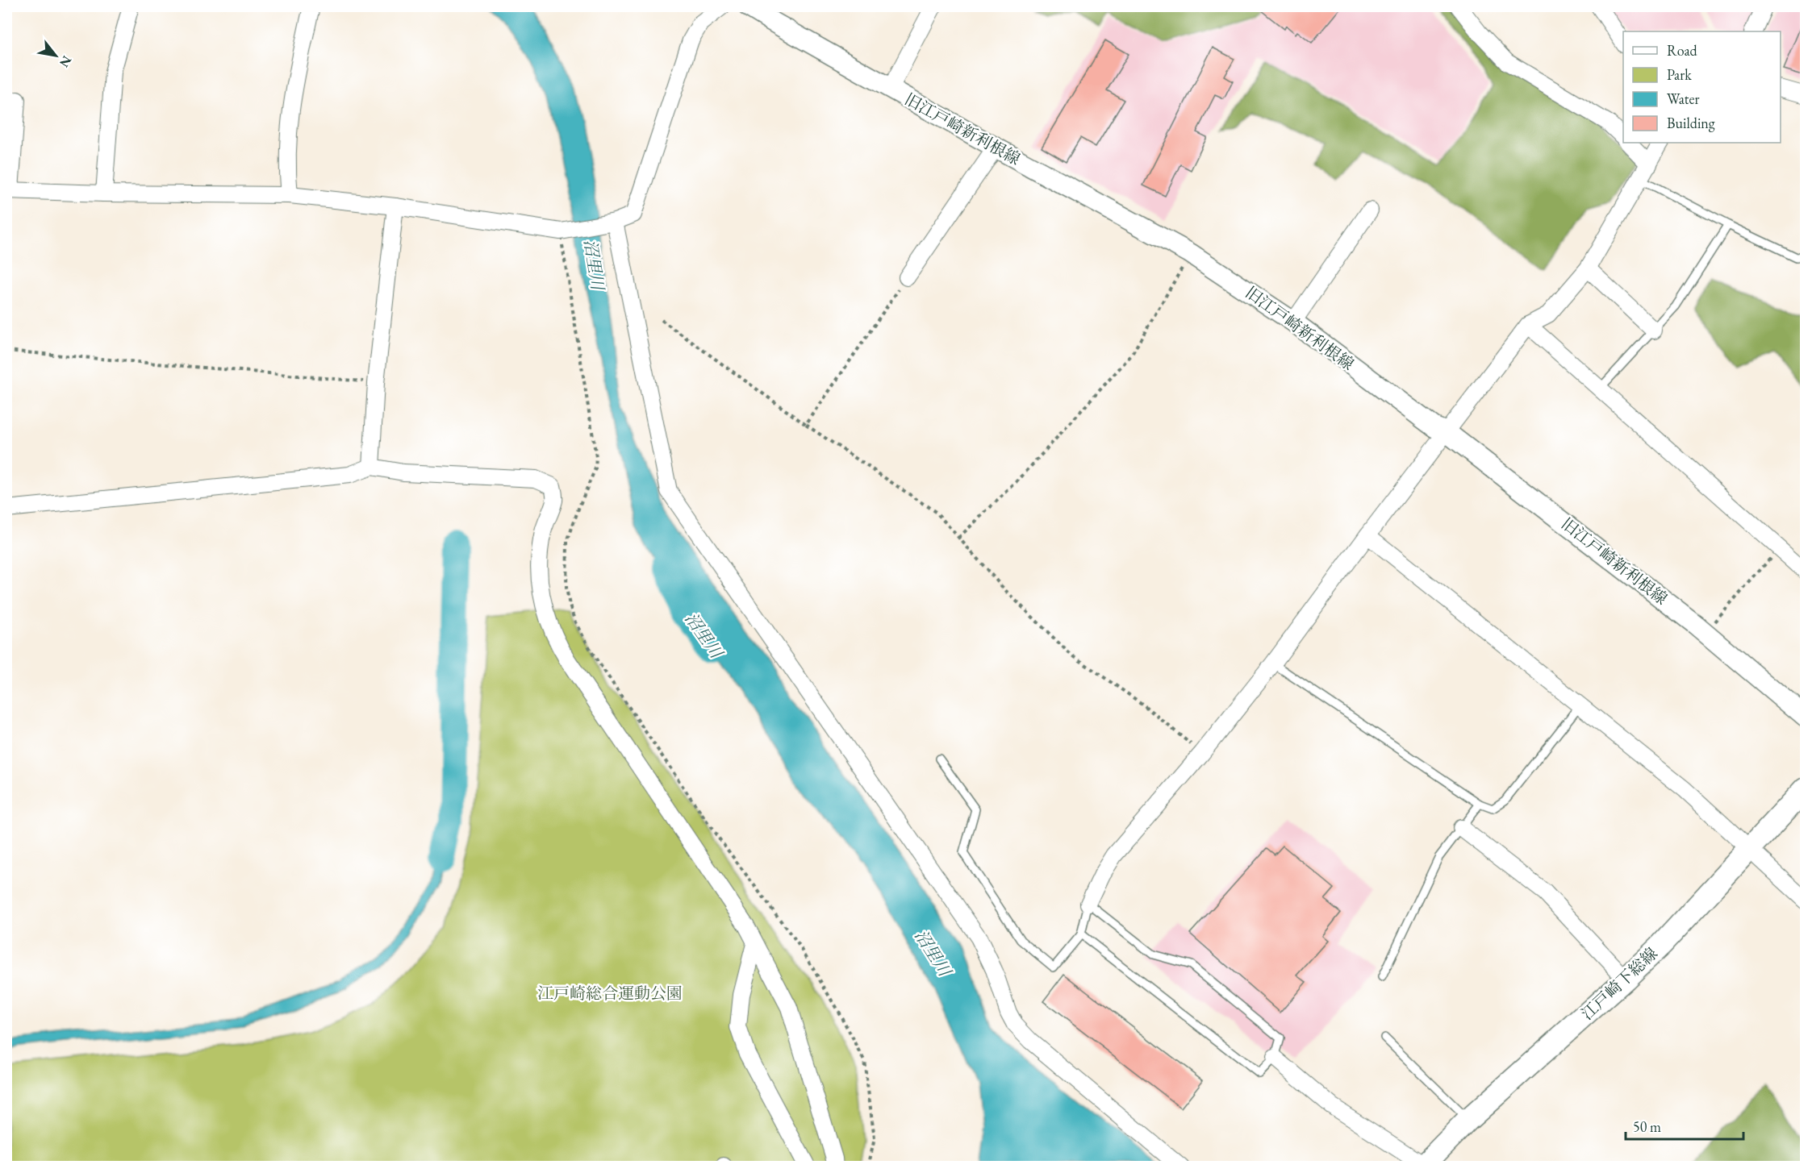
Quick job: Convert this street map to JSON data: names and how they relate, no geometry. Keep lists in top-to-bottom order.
{
  "streets": {
    "main road": ["江戸崎下総線"],
    "street": ["旧江戸崎新利根線"]
  },
  "water": ["沼里川"],
  "parks": ["江戸崎総合運動公園"],
  "legend": [
    "Road",
    "Park",
    "Water",
    "Building"
  ],
  "scale_bar": "50 m",
  "north": "bottom right"
}
